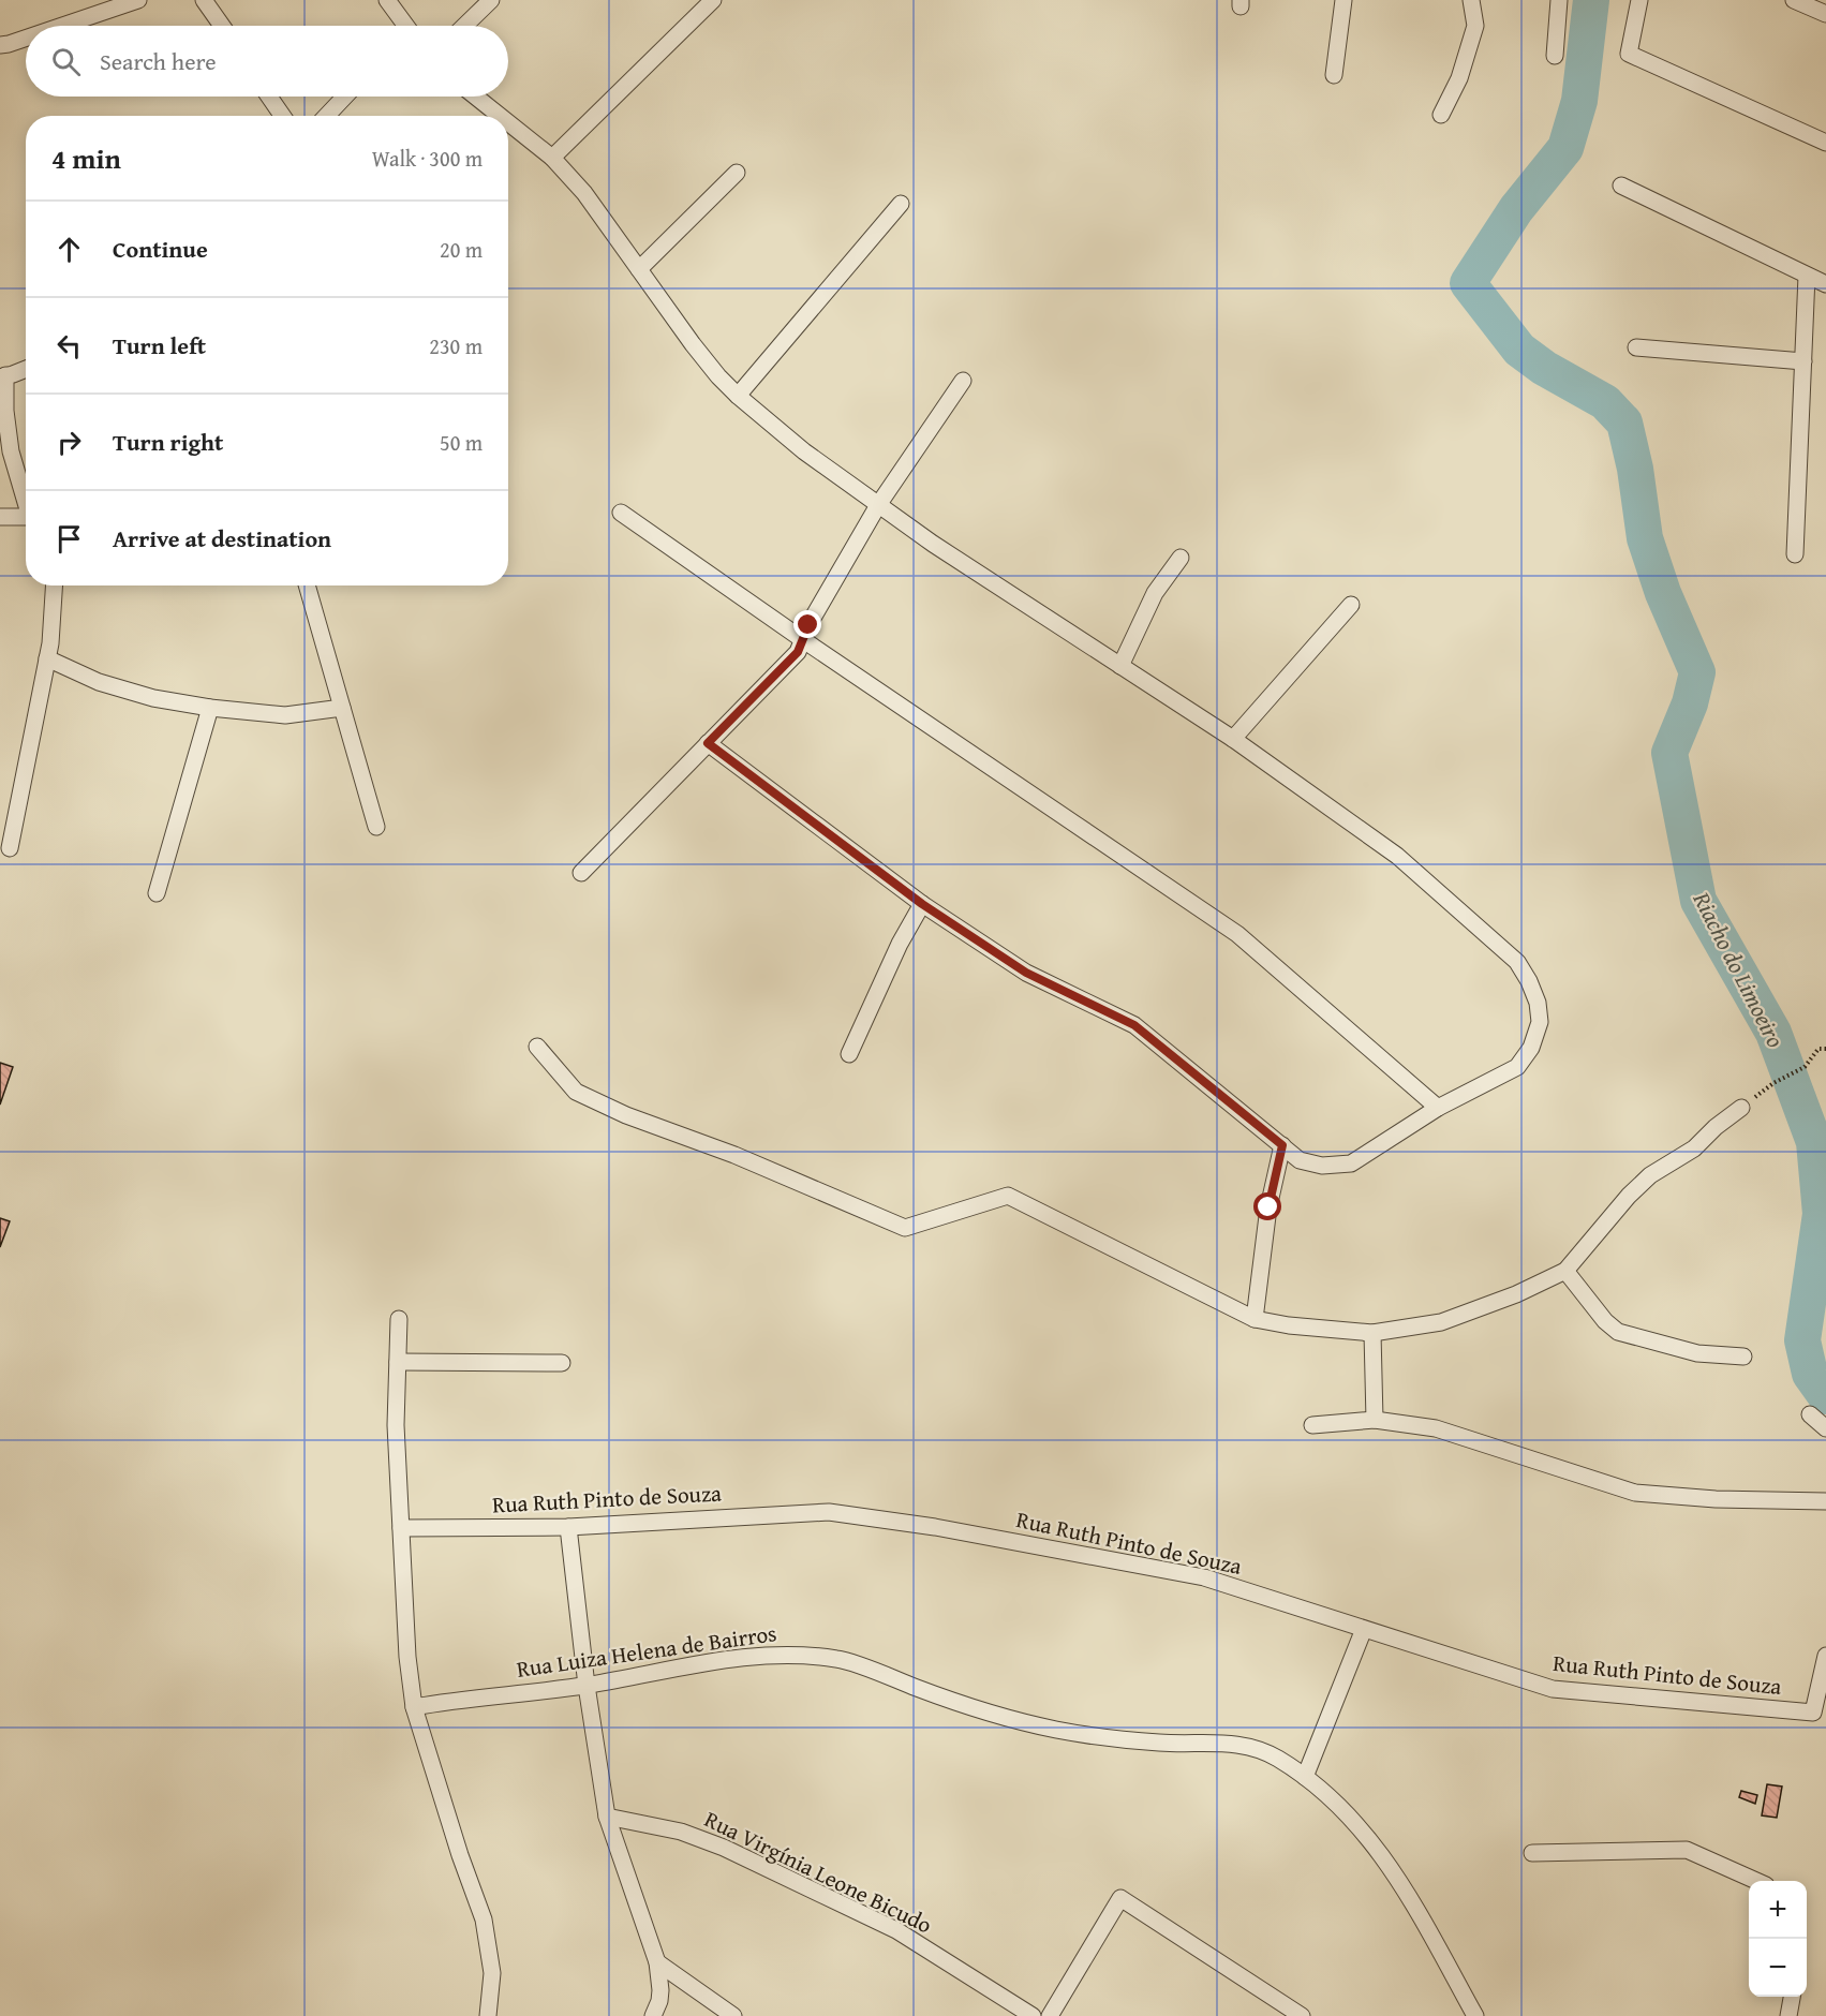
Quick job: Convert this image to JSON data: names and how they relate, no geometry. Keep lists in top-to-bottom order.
{
  "streets": {
    "street": ["Rua Ruth Pinto de Souza", "Rua Luiza Helena de Bairros", "Rua Virgínia Leone Bicudo"]
  },
  "water": ["Riacho do Limoeiro"],
  "page": {
    "search": "Search here",
    "heading": ["4 min", "Walk · 300 m"],
    "list": [
      ["Continue", "20 m"],
      ["Turn left", "230 m"],
      ["Turn right", "50 m"],
      "Arrive at destination"
    ],
    "map_buttons": ["+", "−"]
  }
}
